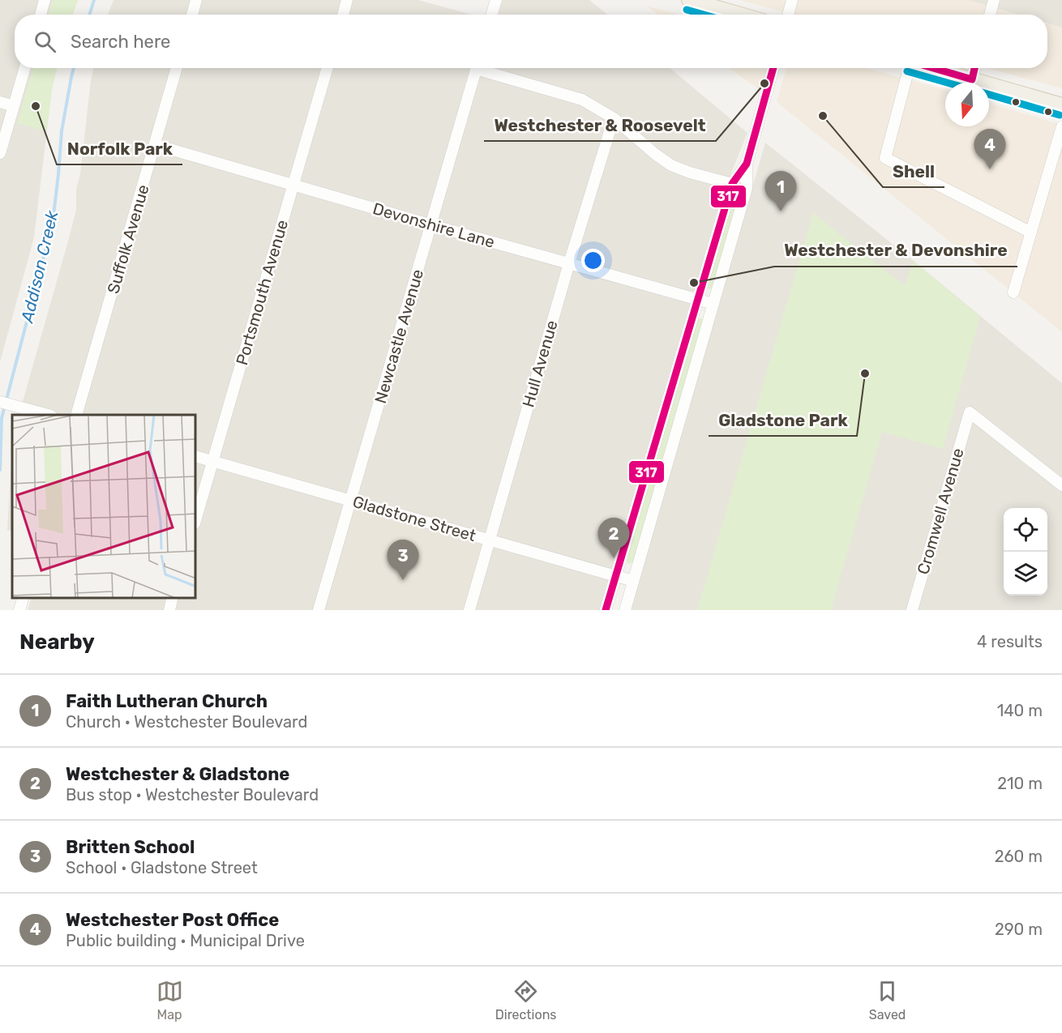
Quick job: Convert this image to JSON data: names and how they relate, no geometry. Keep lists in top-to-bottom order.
{
  "streets": {
    "street": [
      "Devonshire Lane",
      "Suffolk Avenue",
      "Portsmouth Avenue",
      "Newcastle Avenue",
      "Hull Avenue",
      "Cromwell Avenue",
      "Gladstone Street"
    ]
  },
  "crossings": [
    ["Devonshire Lane", "Suffolk Avenue"],
    ["Devonshire Lane", "Portsmouth Avenue"],
    ["Devonshire Lane", "Newcastle Avenue"],
    ["Devonshire Lane", "Hull Avenue"],
    ["Portsmouth Avenue", "Gladstone Street"],
    ["Newcastle Avenue", "Gladstone Street"],
    ["Hull Avenue", "Gladstone Street"]
  ],
  "water": ["Addison Creek"],
  "places": [
    "Westchester & Roosevelt",
    "Norfolk Park",
    "Shell",
    "Westchester & Devonshire",
    "Gladstone Park"
  ],
  "lines": ["transit line 317"],
  "north": "bottom",
  "page": {
    "search": "Search here",
    "pins": [
      "4",
      "1",
      "2",
      "3"
    ],
    "heading": ["Nearby", "4 results"],
    "list": [
      {
        "mark": "1",
        "name": "Faith Lutheran Church",
        "note": "Church · Westchester Boulevard",
        "value": "140 m"
      },
      {
        "mark": "2",
        "name": "Westchester & Gladstone",
        "note": "Bus stop · Westchester Boulevard",
        "value": "210 m"
      },
      {
        "mark": "3",
        "name": "Britten School",
        "note": "School · Gladstone Street",
        "value": "260 m"
      },
      {
        "mark": "4",
        "name": "Westchester Post Office",
        "note": "Public building · Municipal Drive",
        "value": "290 m"
      }
    ],
    "nav": ["Map", "Directions", "Saved"]
  }
}
